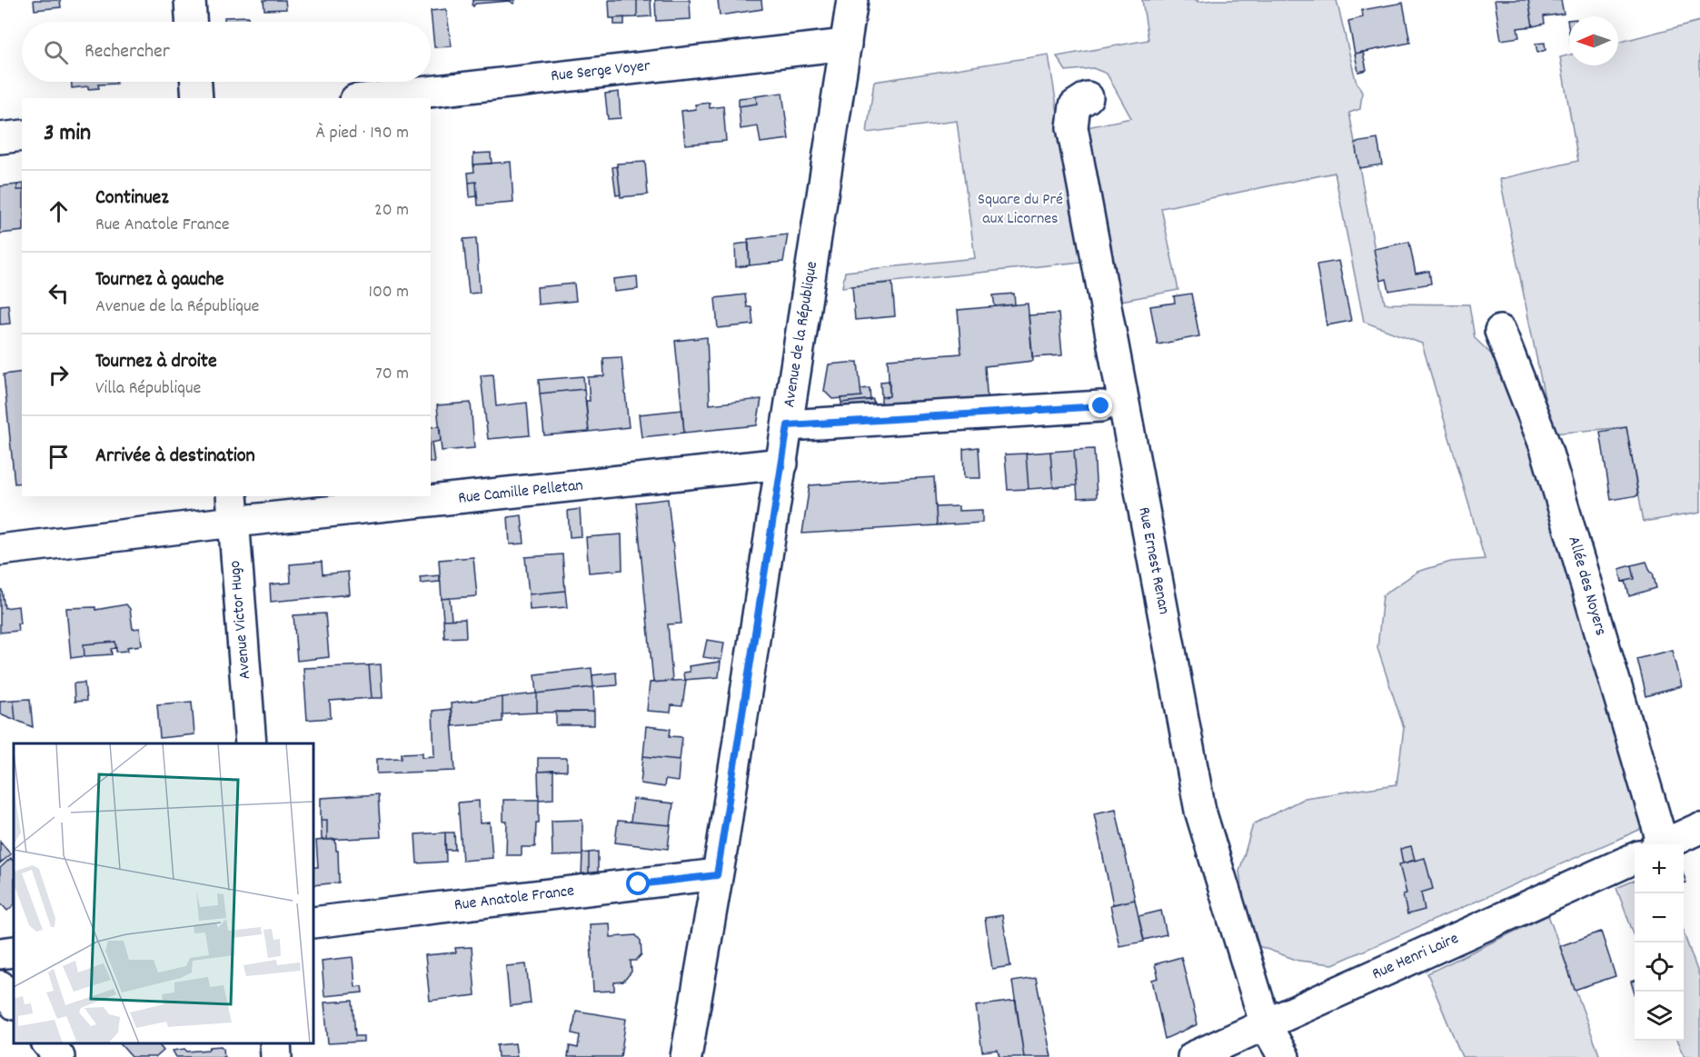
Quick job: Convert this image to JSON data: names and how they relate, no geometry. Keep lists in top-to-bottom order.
{
  "streets": {
    "street": [
      "Rue Serge Voyer",
      "Avenue de la République",
      "Rue Camille Pelletan",
      "Rue Ernest Renan",
      "Allée des Noyers",
      "Avenue Victor Hugo",
      "Rue Anatole France",
      "Rue Henri Laire"
    ]
  },
  "crossings": [
    ["Rue Serge Voyer", "Avenue de la République"],
    ["Avenue de la République", "Rue Camille Pelletan"],
    ["Avenue de la République", "Rue Anatole France"],
    ["Rue Camille Pelletan", "Avenue Victor Hugo"],
    ["Rue Ernest Renan", "Rue Henri Laire"]
  ],
  "parks": ["Square du Pré aux Licornes"],
  "north": "left",
  "page": {
    "search": "Rechercher",
    "heading": ["3 min", "À pied · 190 m"],
    "list": [
      ["Continuez", "Rue Anatole France", "20 m"],
      ["Tournez à gauche", "Avenue de la République", "100 m"],
      ["Tournez à droite", "Villa République", "70 m"],
      "Arrivée à destination"
    ],
    "map_buttons": ["+", "−"]
  }
}
